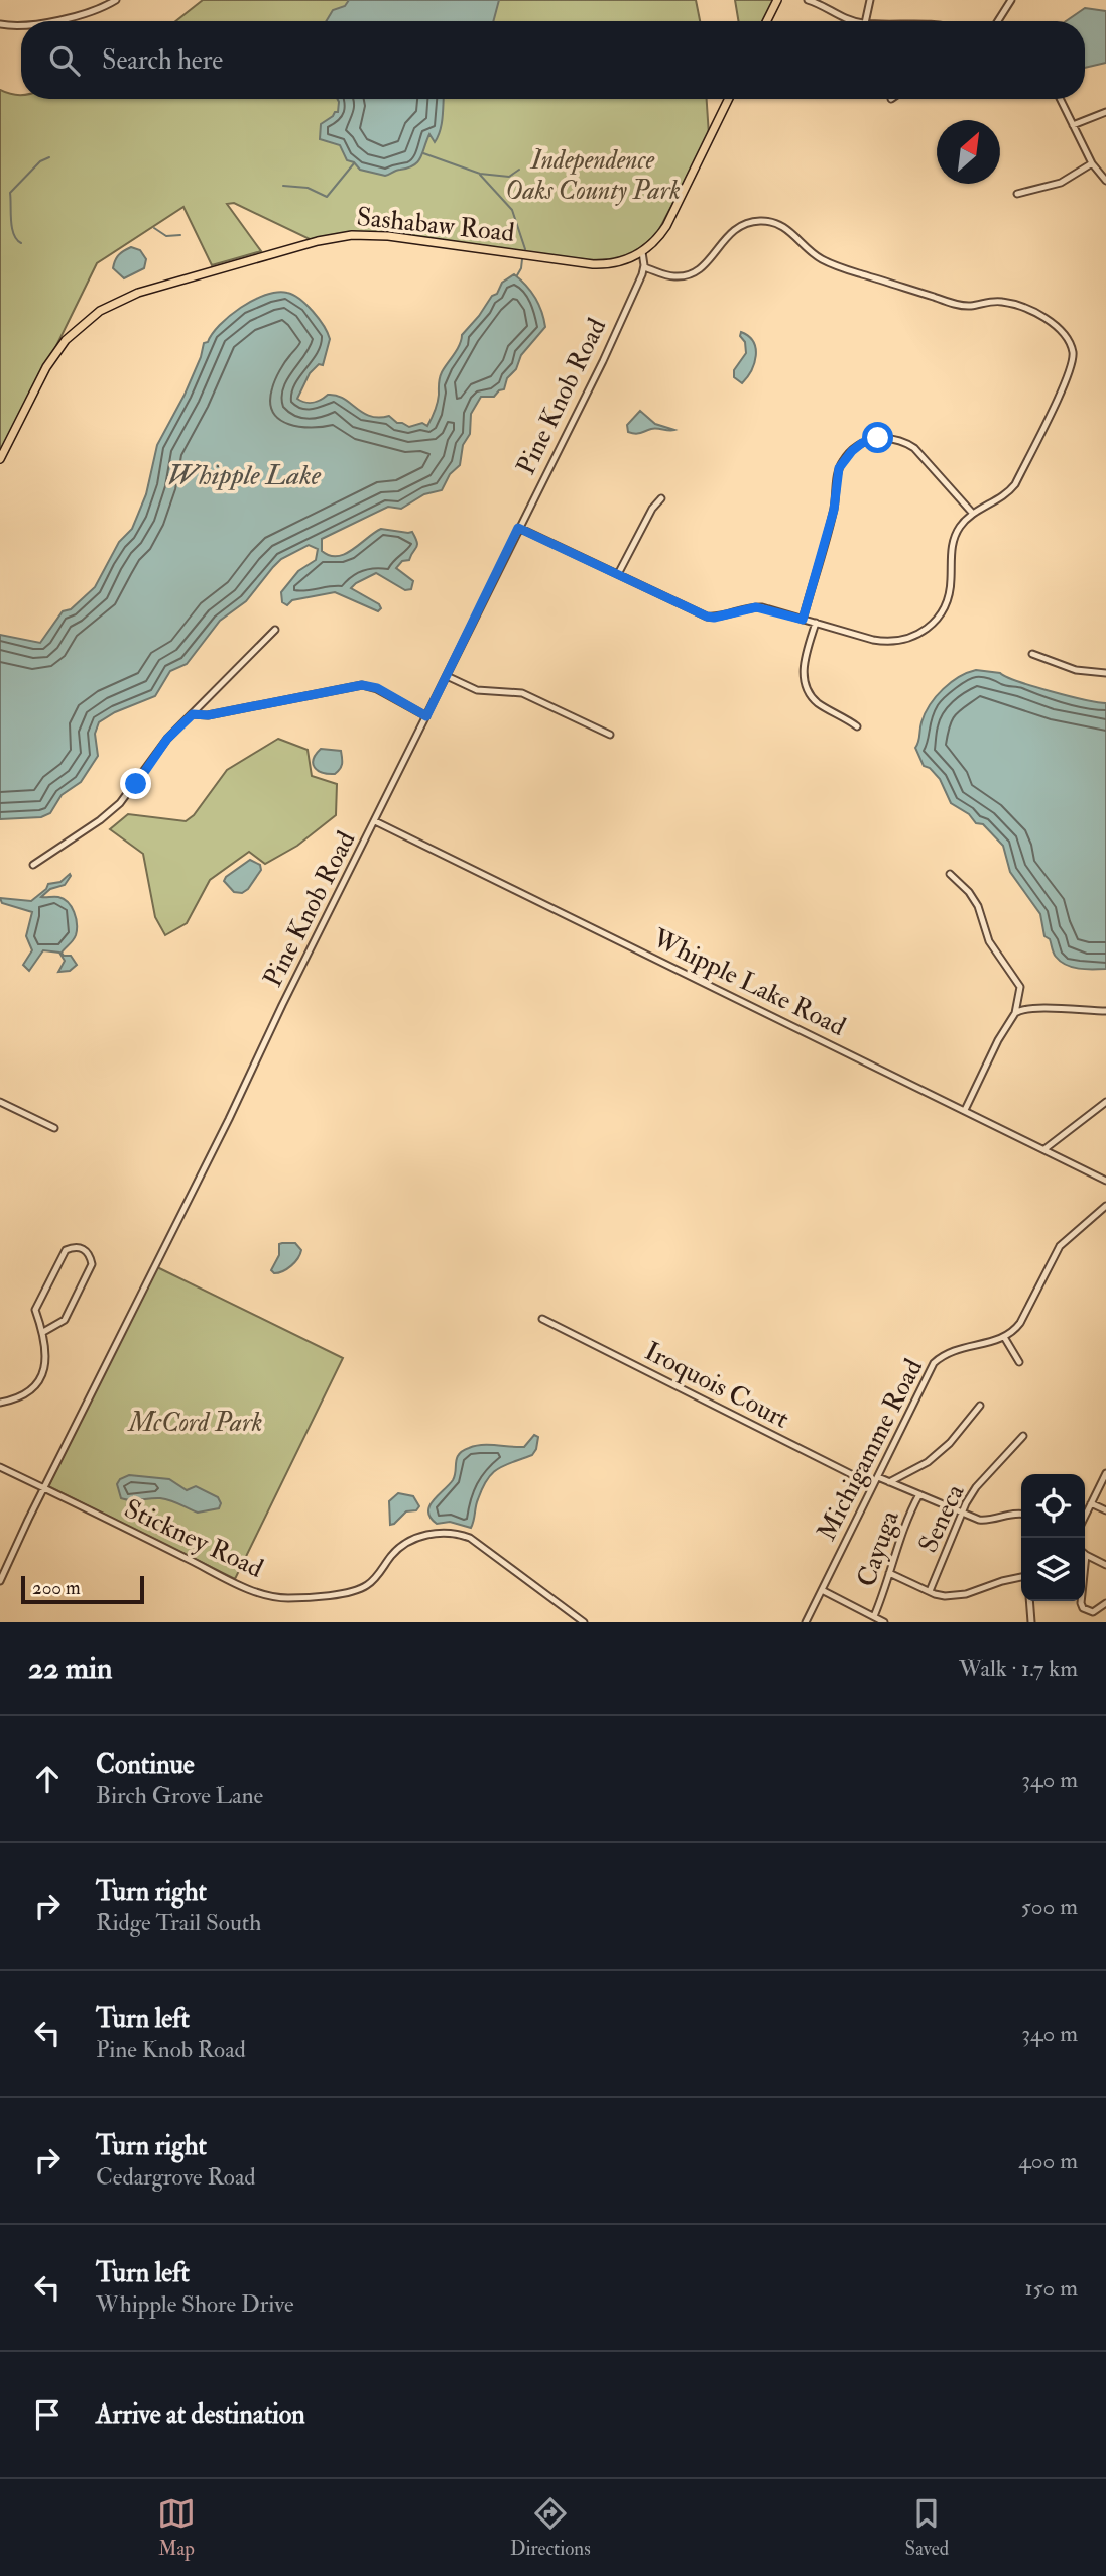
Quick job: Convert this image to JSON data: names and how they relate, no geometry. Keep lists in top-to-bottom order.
{
  "streets": {
    "main road": ["Sashabaw Road"],
    "street": [
      "Pine Knob Road",
      "Whipple Lake Road",
      "Iroquois Court",
      "Michigamme Road",
      "Seneca",
      "Stickney Road",
      "Cayuga"
    ]
  },
  "crossings": [
    ["Pine Knob Road", "Whipple Lake Road"],
    ["Pine Knob Road", "Stickney Road"],
    ["Iroquois Court", "Michigamme Road"]
  ],
  "water": ["Whipple Lake"],
  "parks": ["Independence Oaks County Park", "McCord Park"],
  "scale_bar": "200 m",
  "north": "top right",
  "page": {
    "search": "Search here",
    "scale": "200 m",
    "heading": ["22 min", "Walk · 1.7 km"],
    "list": [
      ["Continue", "Birch Grove Lane", "340 m"],
      ["Turn right", "Ridge Trail South", "500 m"],
      ["Turn left", "Pine Knob Road", "340 m"],
      ["Turn right", "Cedargrove Road", "400 m"],
      ["Turn left", "Whipple Shore Drive", "150 m"],
      "Arrive at destination"
    ],
    "nav": ["Map", "Directions", "Saved"]
  }
}
